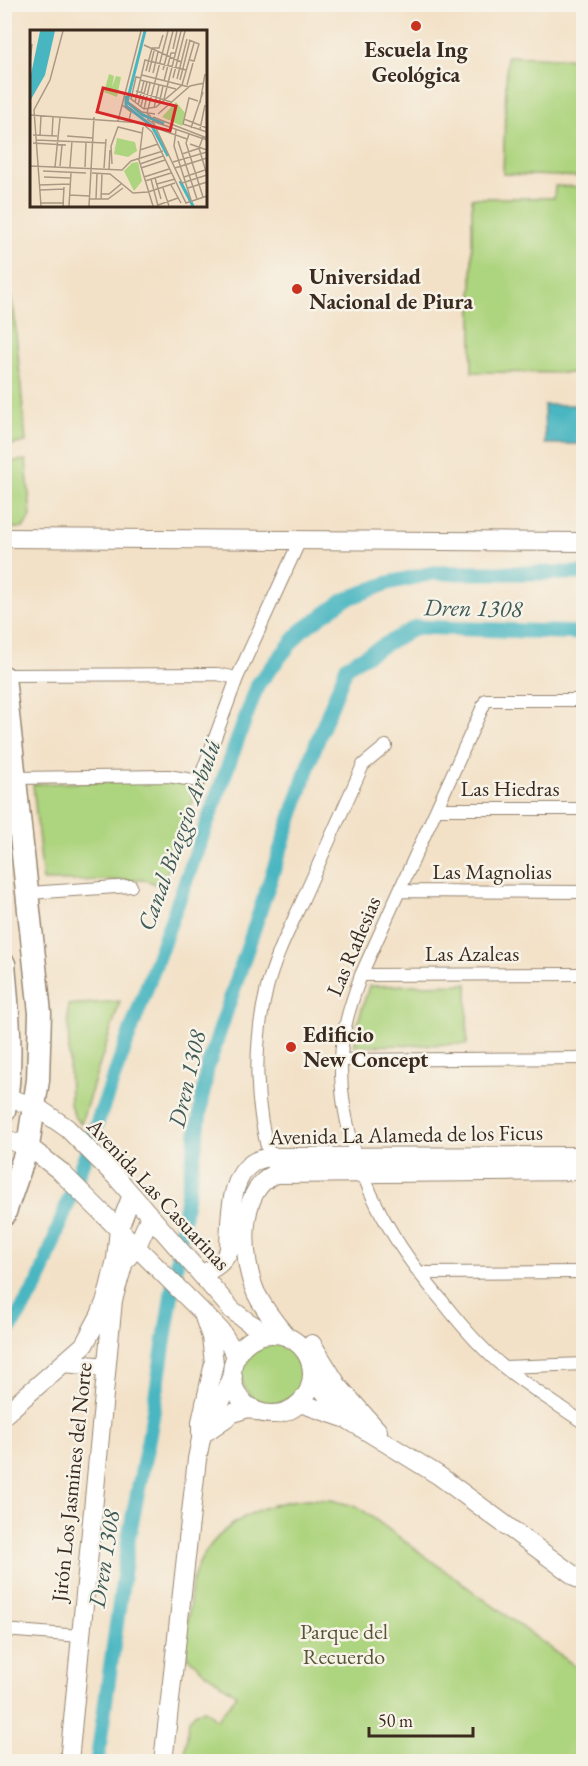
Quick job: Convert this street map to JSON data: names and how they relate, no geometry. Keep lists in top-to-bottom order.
{
  "streets": {
    "street": [
      "Las Hiedras",
      "Las Magnolias",
      "Las Raflesias",
      "Las Azaleas",
      "Avenida La Alameda de los Ficus",
      "Avenida Las Casuarinas",
      "Jirón Los Jasmines del Norte"
    ]
  },
  "crossings": [
    ["Las Hiedras", "Las Raflesias"],
    ["Las Magnolias", "Las Raflesias"],
    ["Las Raflesias", "Las Azaleas"],
    ["Las Raflesias", "Avenida La Alameda de los Ficus"],
    ["Avenida La Alameda de los Ficus", "Avenida Las Casuarinas"],
    ["Avenida Las Casuarinas", "Jirón Los Jasmines del Norte"]
  ],
  "water": ["Dren 1308", "Canal Biaggio Arbulú"],
  "parks": ["Parque del Recuerdo"],
  "places": ["Escuela Ing Geológica", "Universidad Nacional de Piura", "Edificio New Concept"],
  "scale_bar": "50 m"
}
